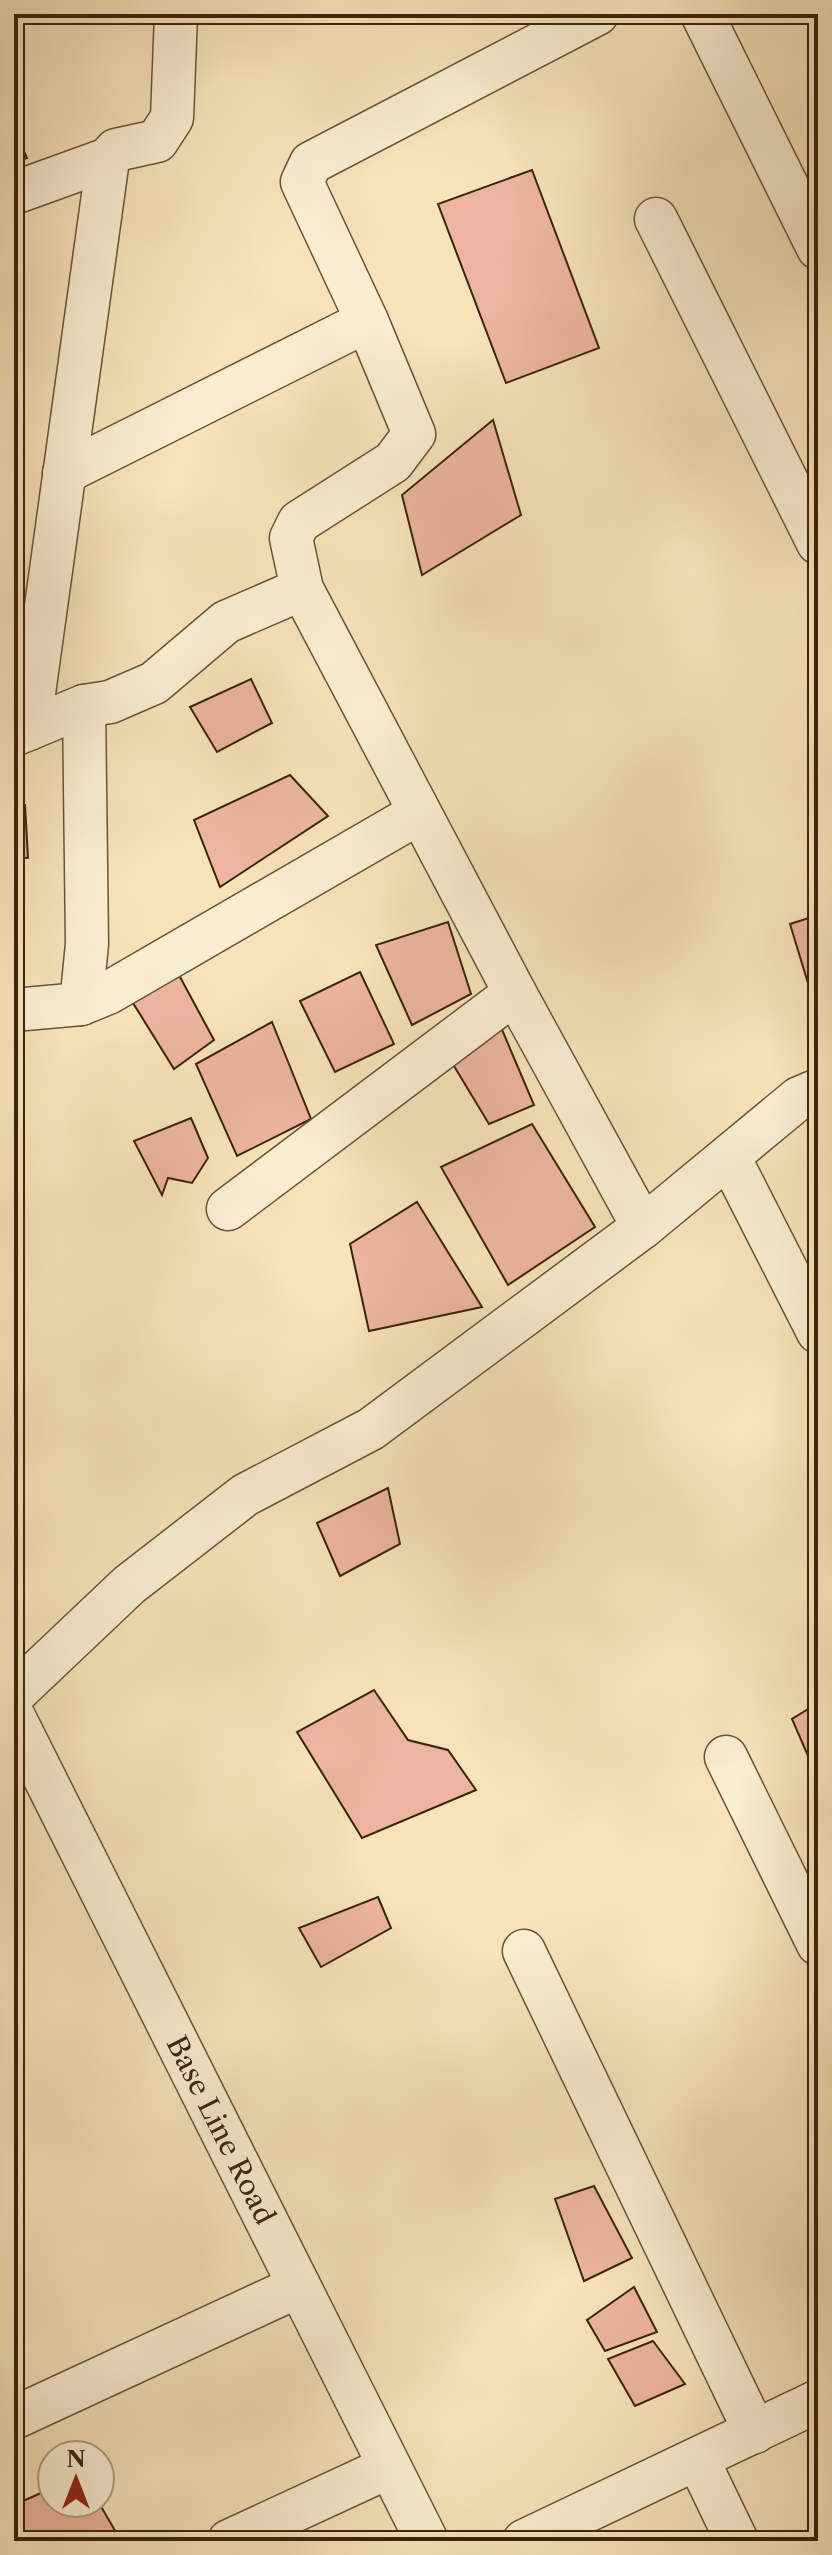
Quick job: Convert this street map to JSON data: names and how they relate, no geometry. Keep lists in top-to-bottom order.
{
  "streets": {
    "street": ["Base Line Road"]
  },
  "north": "top"
}
